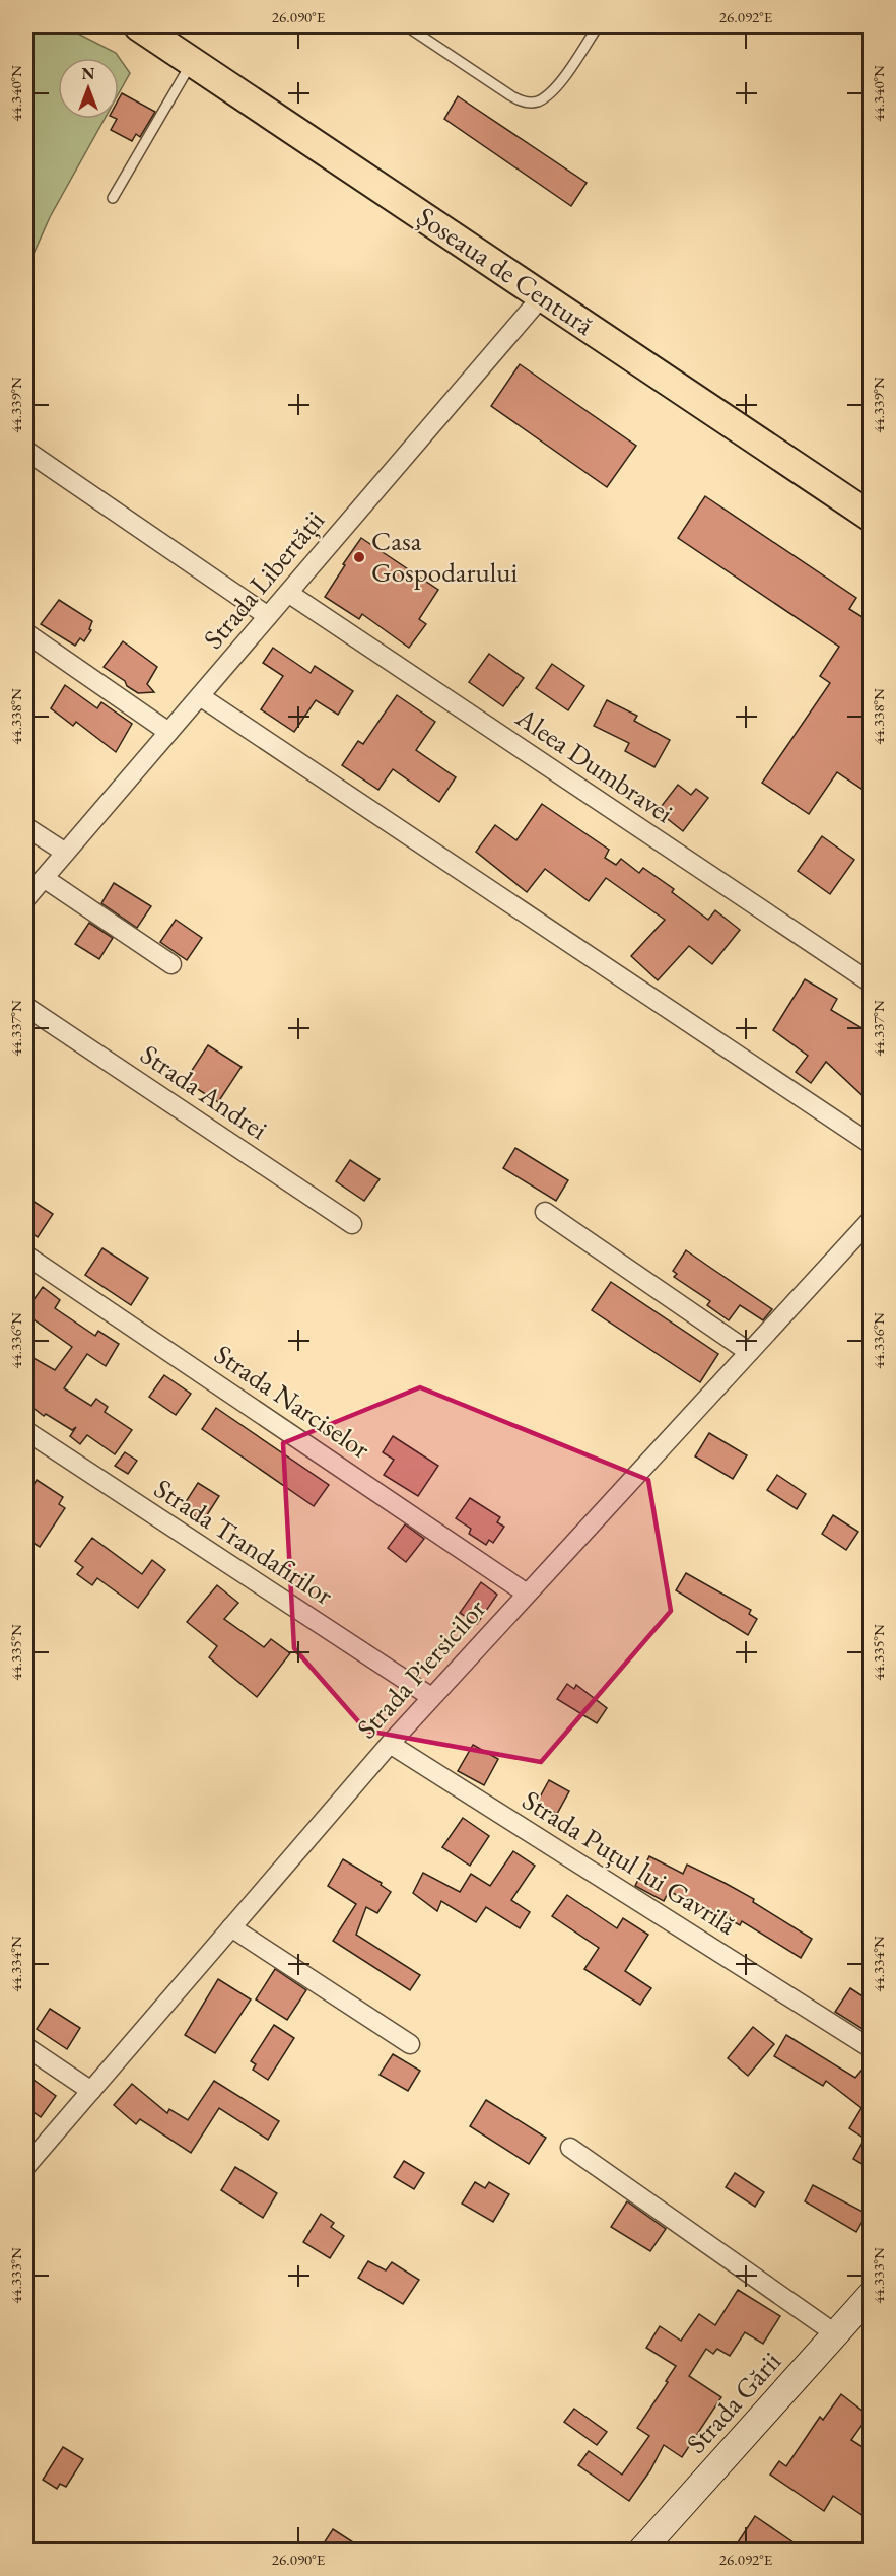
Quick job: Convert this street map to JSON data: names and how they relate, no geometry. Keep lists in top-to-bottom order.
{
  "streets": {
    "main road": ["Șoseaua de Centură", "Strada Gării"],
    "street": [
      "Strada Libertății",
      "Aleea Dumbravei",
      "Strada Andrei",
      "Strada Narciselor",
      "Strada Trandafirilor",
      "Strada Piersicilor",
      "Strada Puțul lui Gavrilă"
    ]
  },
  "crossings": [
    ["Șoseaua de Centură", "Strada Libertății"],
    ["Strada Libertății", "Aleea Dumbravei"],
    ["Strada Narciselor", "Strada Piersicilor"],
    ["Strada Trandafirilor", "Strada Piersicilor"],
    ["Strada Piersicilor", "Strada Puțul lui Gavrilă"]
  ],
  "places": ["Casa Gospodarului"],
  "north": "top",
  "coordinates": [
    "26.090°E",
    "26.092°E",
    "44.340°N",
    "44.339°N",
    "44.338°N",
    "44.337°N",
    "44.336°N",
    "44.335°N",
    "44.334°N",
    "44.333°N"
  ]
}
